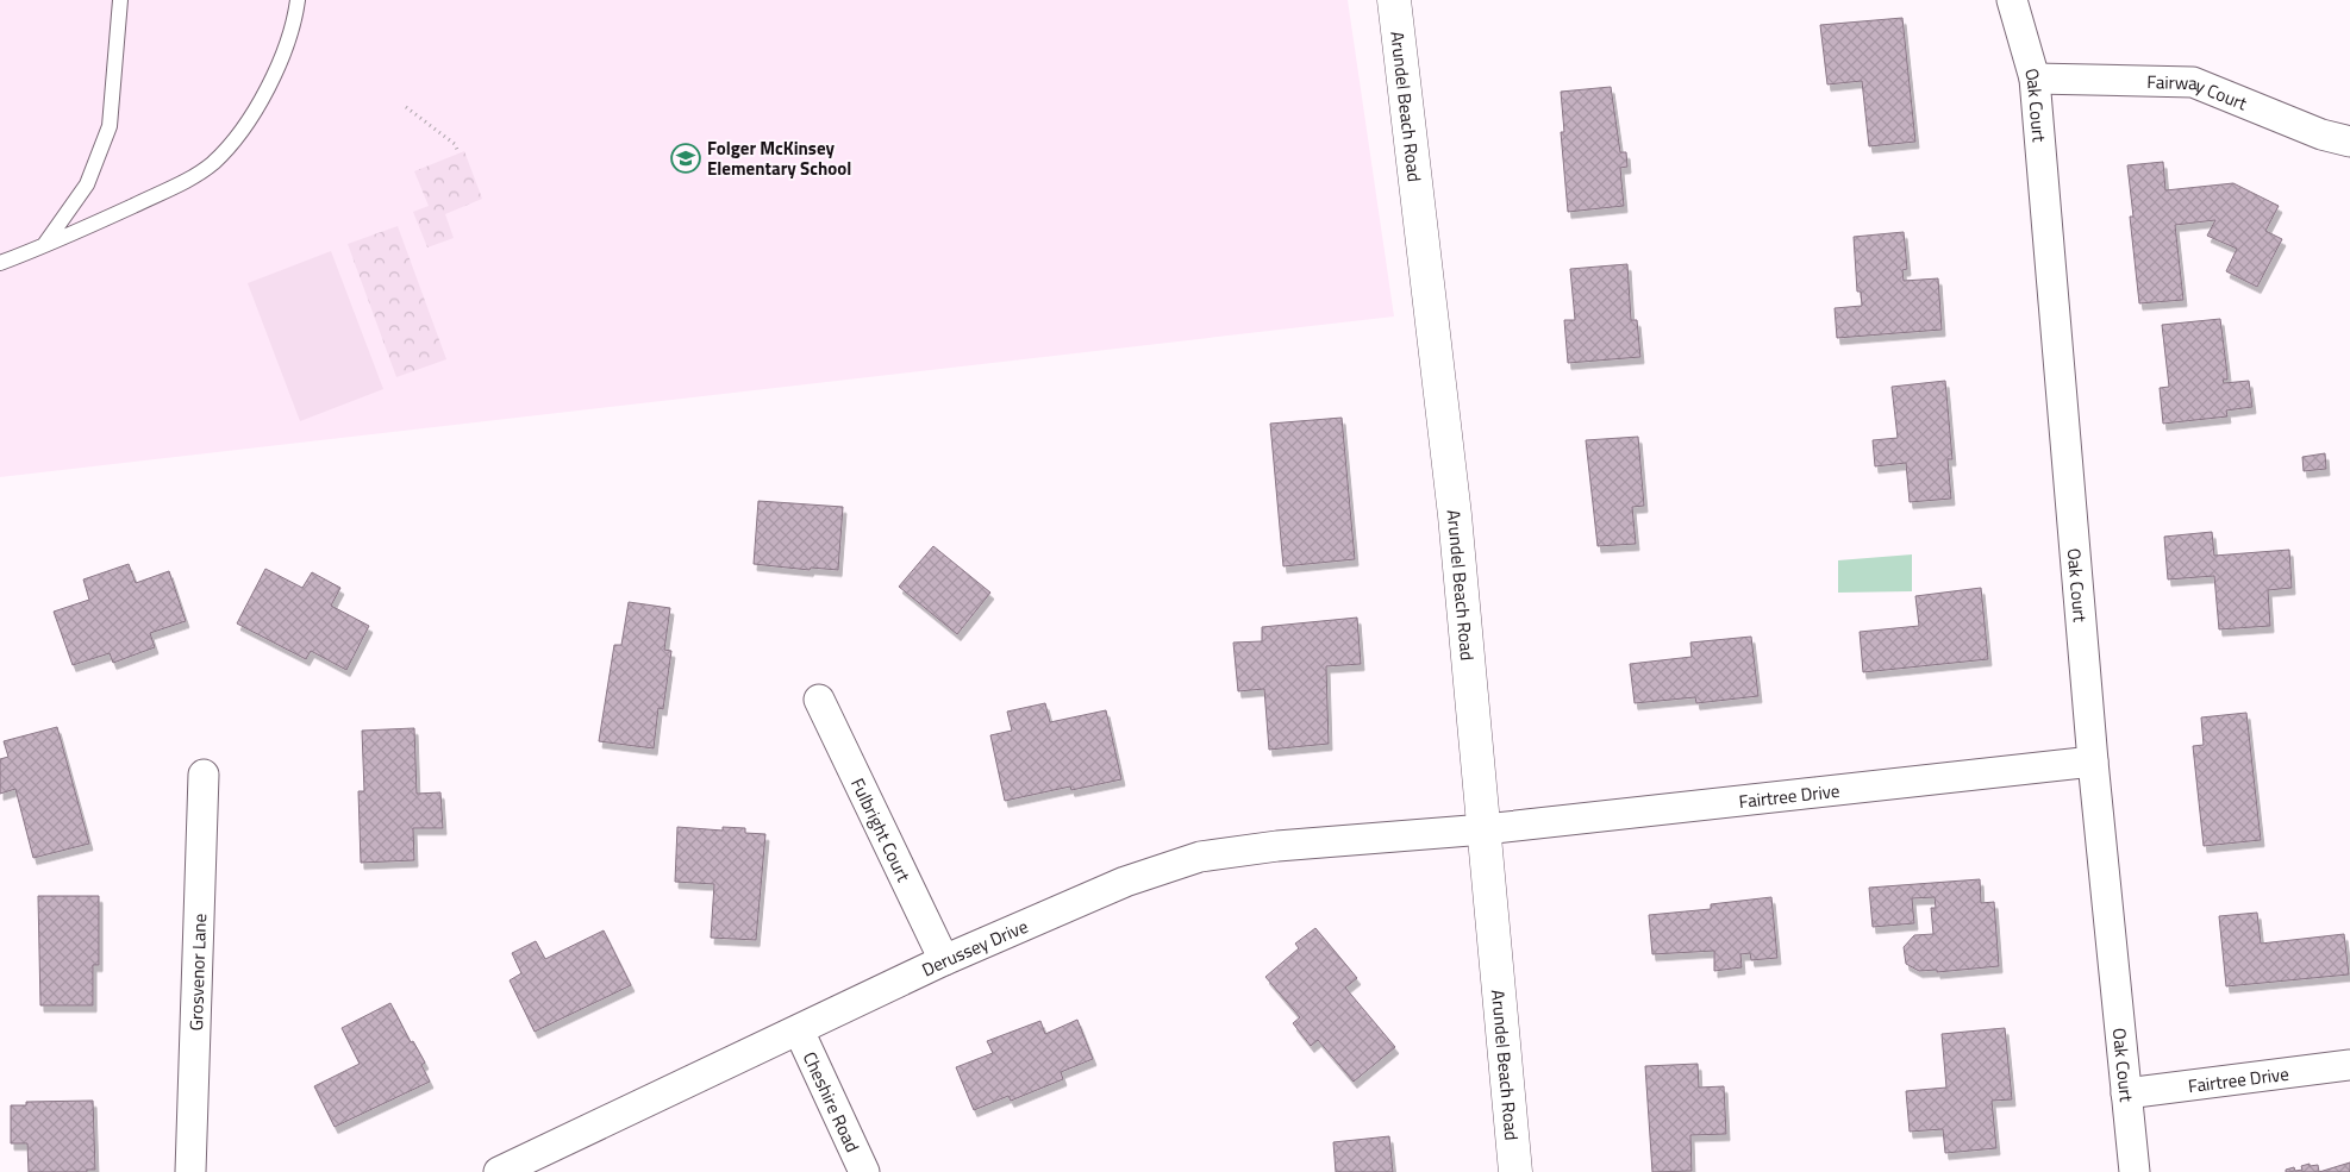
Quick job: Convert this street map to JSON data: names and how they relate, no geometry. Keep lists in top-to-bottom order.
{
  "streets": {
    "street": [
      "Fairway Court",
      "Oak Court",
      "Arundel Beach Road",
      "Fairtree Drive",
      "Fulbright Court",
      "Derussey Drive",
      "Grosvenor Lane",
      "Cheshire Road"
    ]
  },
  "crossings": [
    ["Fairway Court", "Oak Court"],
    ["Oak Court", "Fairtree Drive"],
    ["Arundel Beach Road", "Fairtree Drive"],
    ["Arundel Beach Road", "Derussey Drive"],
    ["Fairtree Drive", "Derussey Drive"],
    ["Fulbright Court", "Derussey Drive"],
    ["Derussey Drive", "Cheshire Road"]
  ],
  "places": {
    "school or university": ["Folger McKinsey Elementary School"]
  }
}
